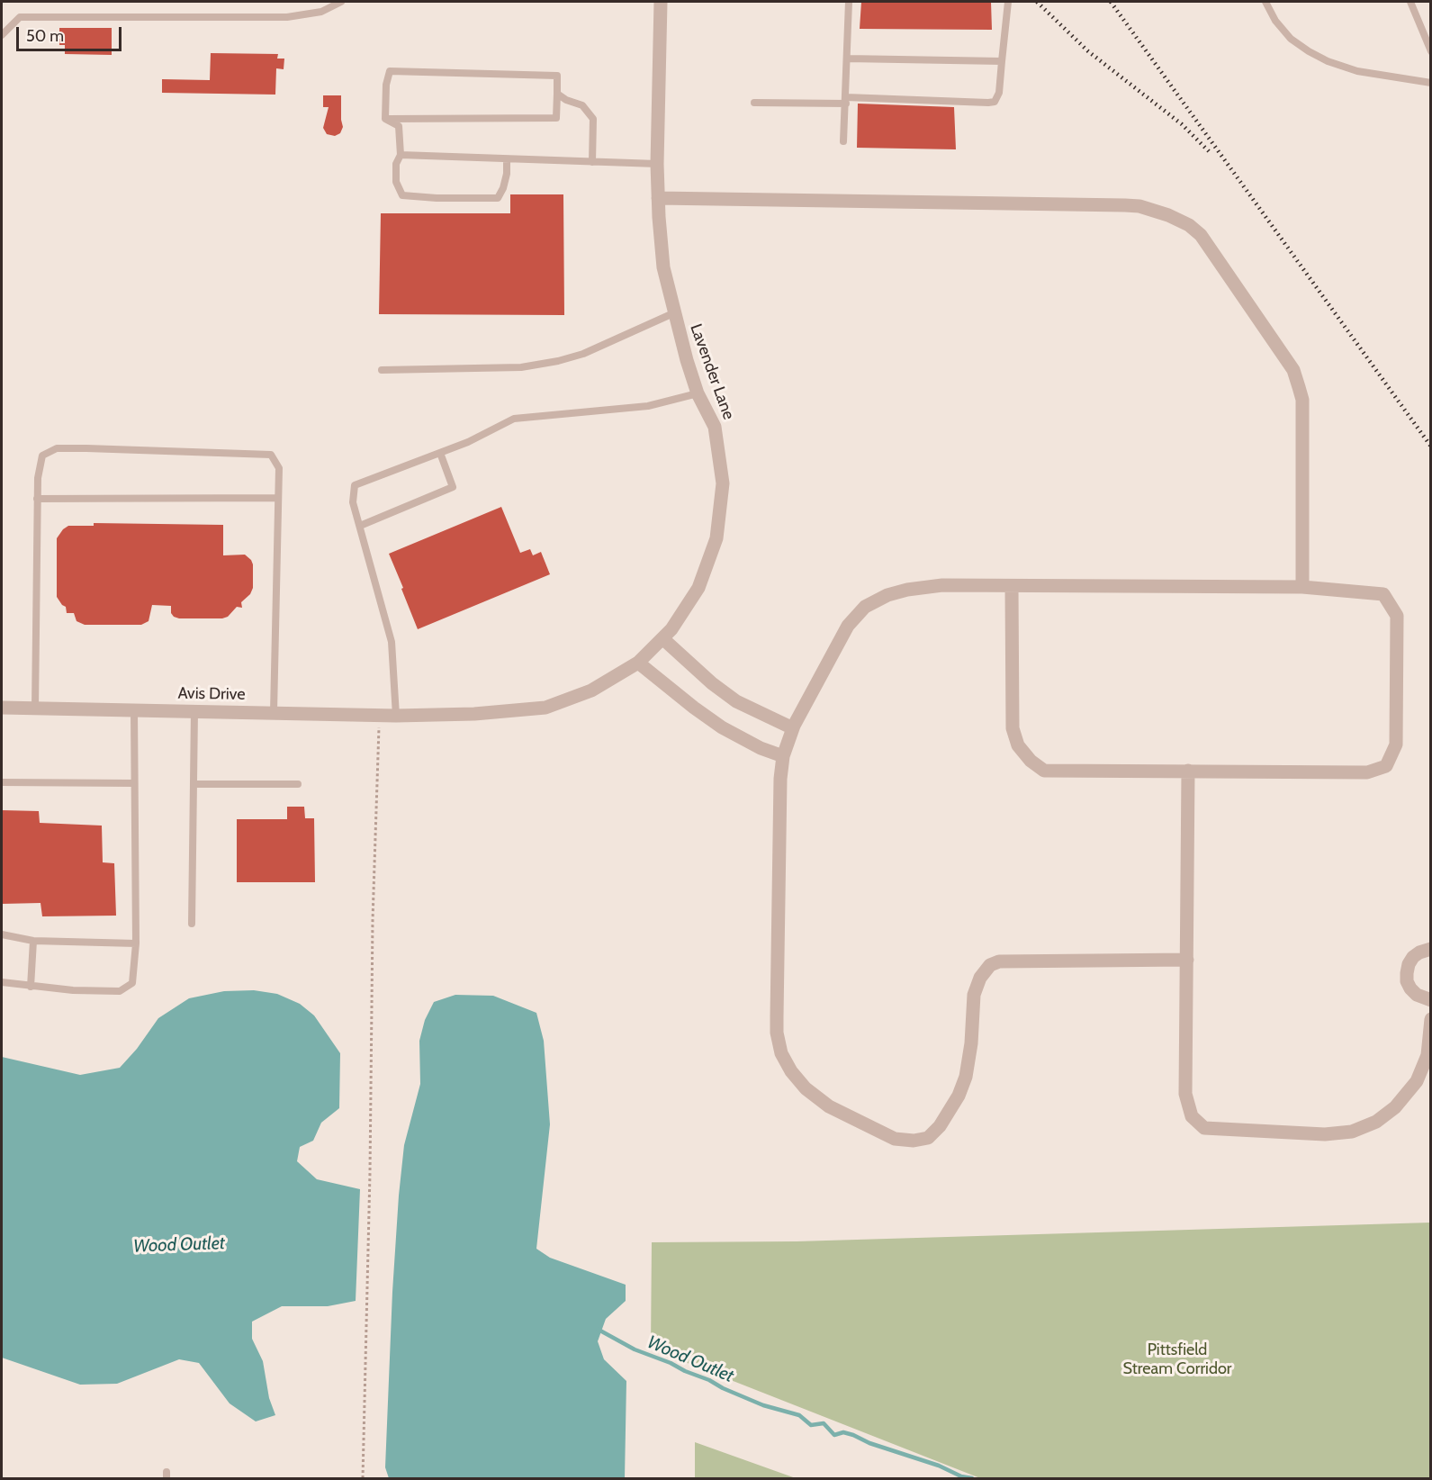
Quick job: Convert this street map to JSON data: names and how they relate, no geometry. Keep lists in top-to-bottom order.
{
  "streets": {
    "street": ["Lavender Lane", "Avis Drive"]
  },
  "crossings": [
    ["Lavender Lane", "Avis Drive"]
  ],
  "water": ["Wood Outlet"],
  "parks": ["Pittsfield Stream Corridor"],
  "scale_bar": "50 m"
}
